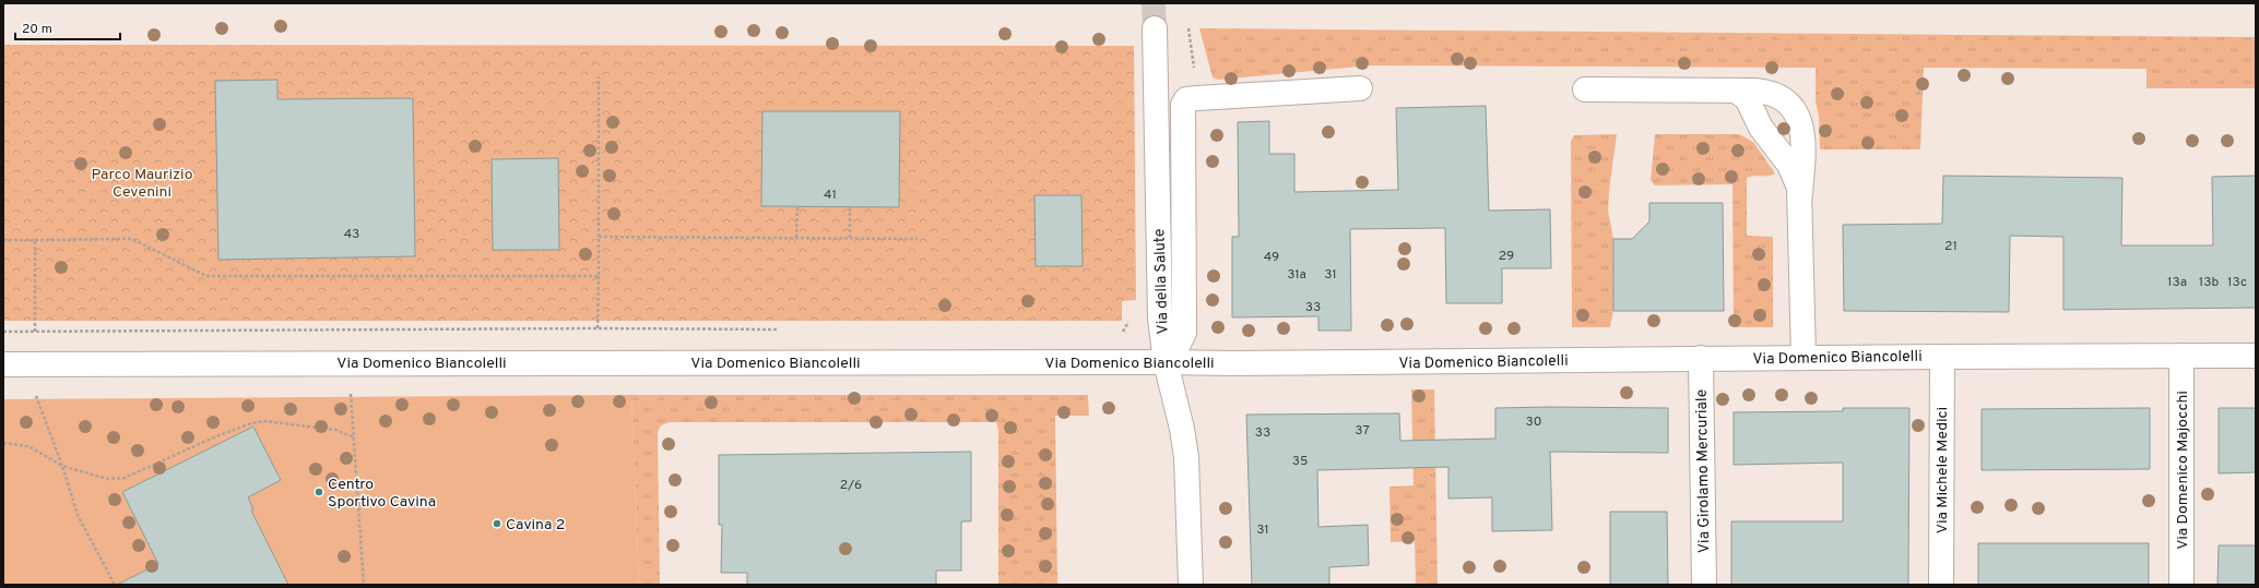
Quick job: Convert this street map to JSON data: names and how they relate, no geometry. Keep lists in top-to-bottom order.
{
  "streets": {
    "street": [
      "Via della Salute",
      "Via Domenico Biancolelli",
      "Via Michele Medici",
      "Via Domenico Majocchi",
      "Via Girolamo Mercuriale"
    ]
  },
  "crossings": [
    ["Via della Salute", "Via Domenico Biancolelli"],
    ["Via Domenico Biancolelli", "Via Michele Medici"],
    ["Via Domenico Biancolelli", "Via Domenico Majocchi"],
    ["Via Domenico Biancolelli", "Via Girolamo Mercuriale"]
  ],
  "parks": ["Parco Maurizio Cevenini"],
  "places": ["Centro Sportivo Cavina", "Cavina 2"],
  "house_numbers": [
    "41",
    "43",
    "21",
    "29",
    "49",
    "31a",
    "31",
    "13a",
    "13b",
    "13c",
    "33",
    "30",
    "37",
    "33",
    "35",
    "2/6",
    "31"
  ],
  "scale_bar": "20 m"
}
